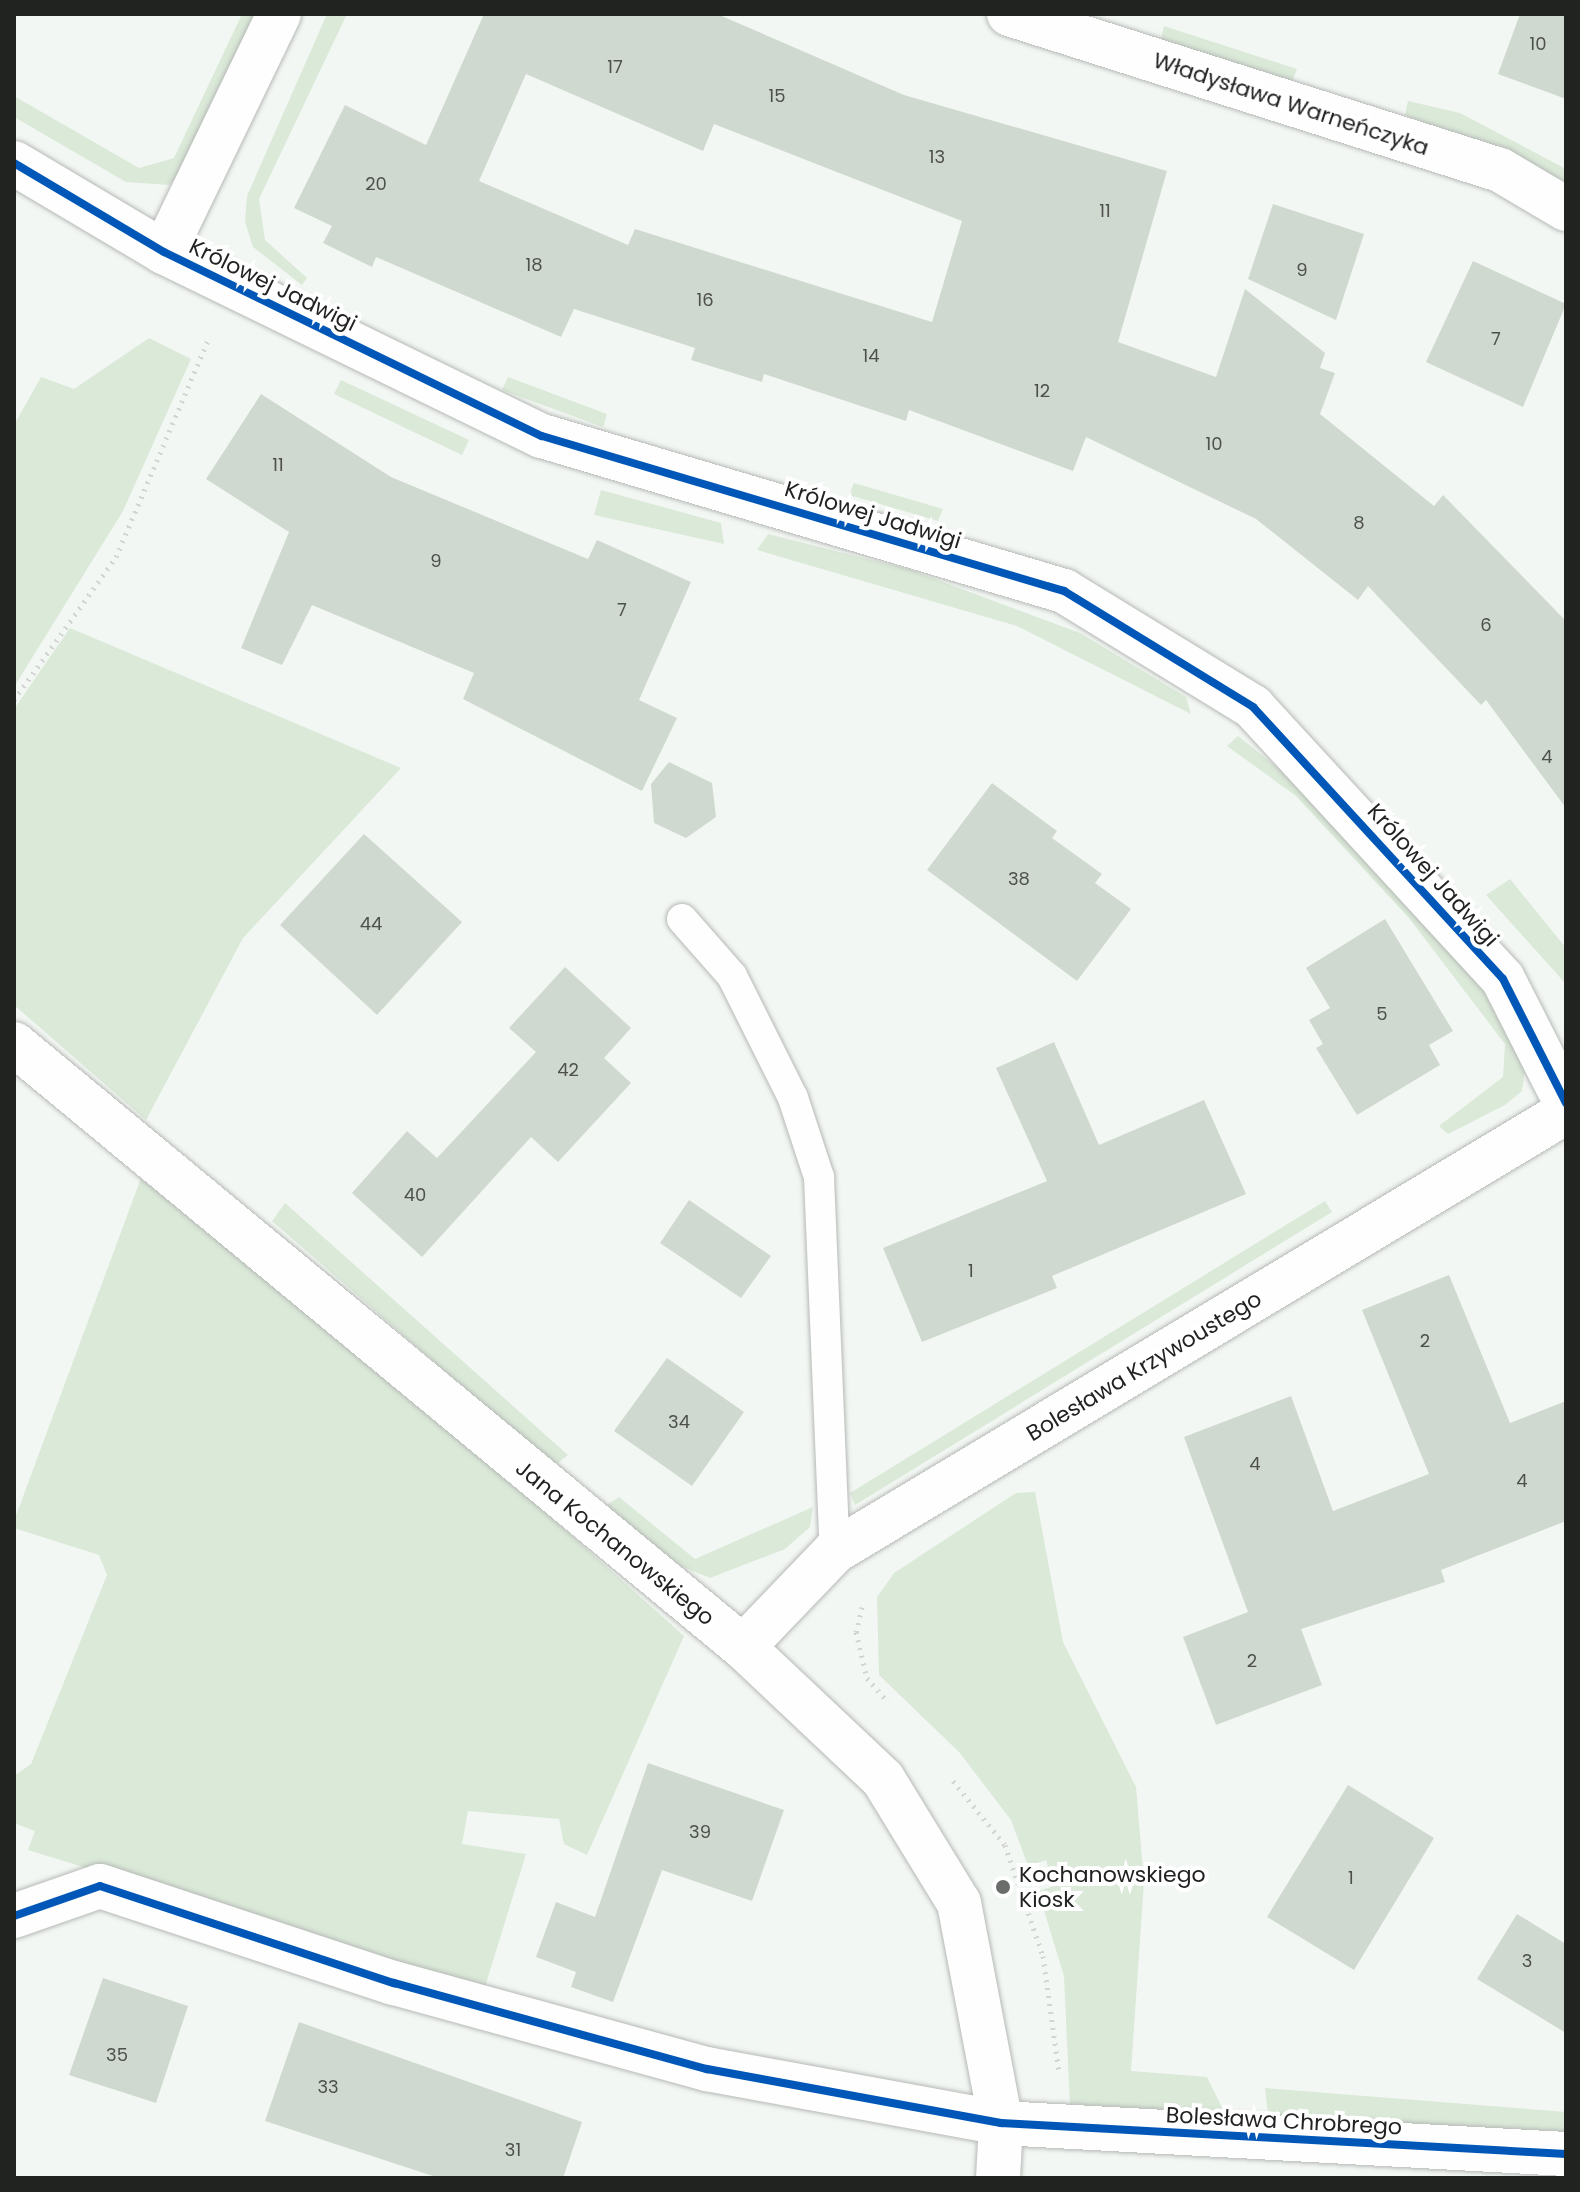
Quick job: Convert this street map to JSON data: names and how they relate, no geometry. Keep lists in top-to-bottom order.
{
  "streets": {
    "street": [
      "Władysława Warneńczyka",
      "Królowej Jadwigi",
      "Bolesława Krzywoustego",
      "Jana Kochanowskiego",
      "Bolesława Chrobrego"
    ]
  },
  "crossings": [
    ["Bolesława Krzywoustego", "Jana Kochanowskiego"],
    ["Jana Kochanowskiego", "Bolesława Chrobrego"]
  ],
  "places": ["Kochanowskiego Kiosk"],
  "house_numbers": [
    "10",
    "17",
    "15",
    "13",
    "20",
    "11",
    "18",
    "9",
    "16",
    "7",
    "14",
    "12",
    "10",
    "11",
    "8",
    "9",
    "7",
    "6",
    "4",
    "38",
    "44",
    "5",
    "42",
    "40",
    "1",
    "2",
    "34",
    "4",
    "4",
    "2",
    "39",
    "1",
    "3",
    "35",
    "33",
    "31"
  ]
}
